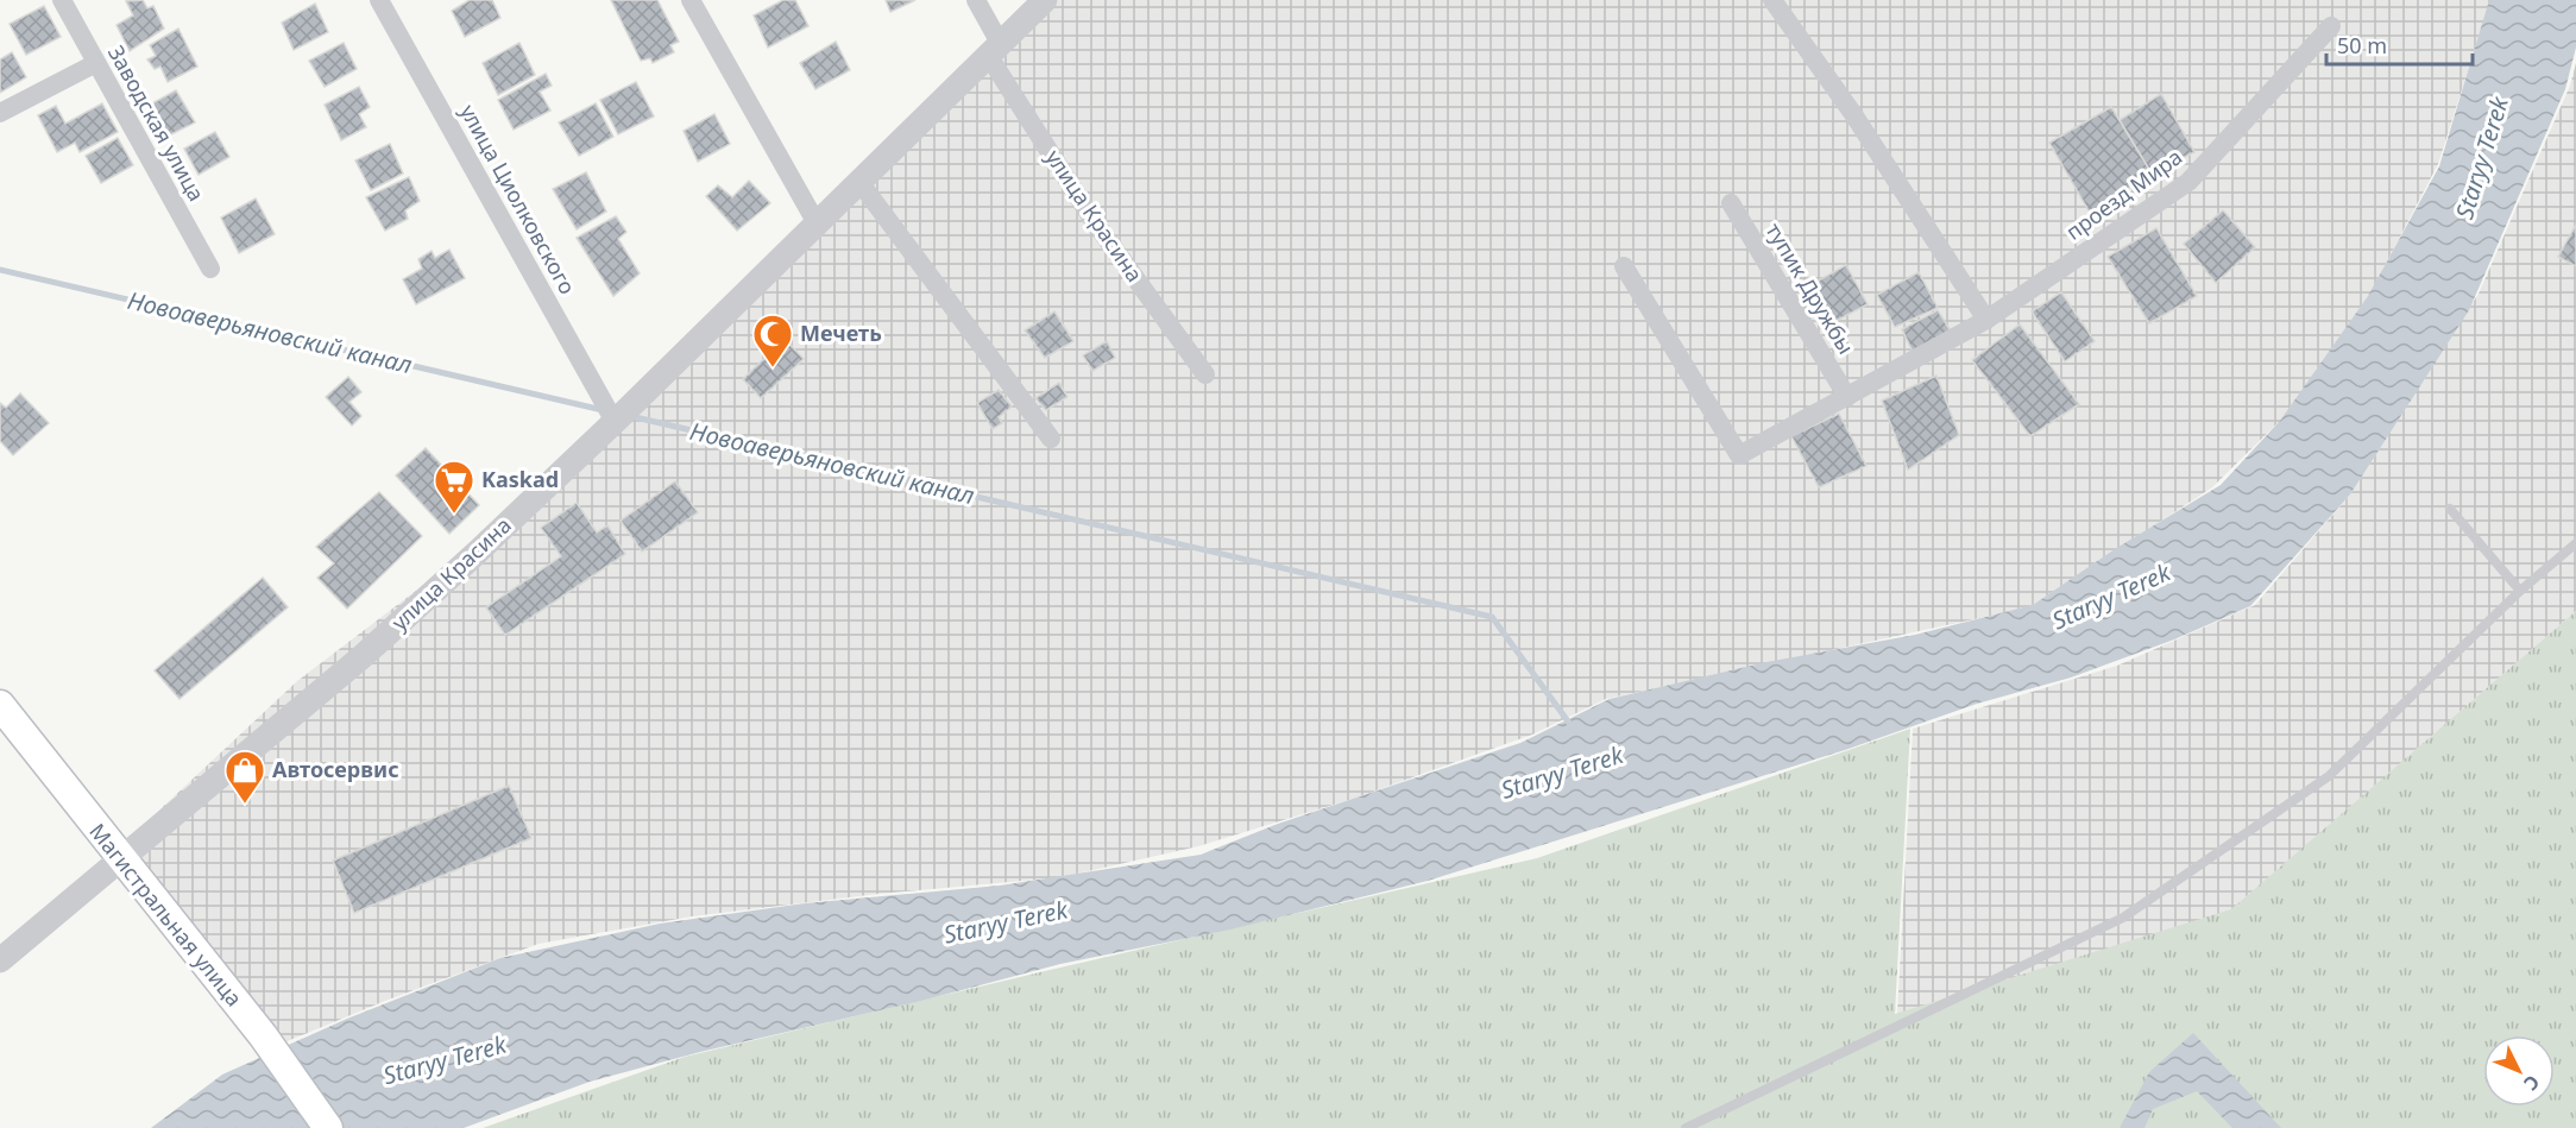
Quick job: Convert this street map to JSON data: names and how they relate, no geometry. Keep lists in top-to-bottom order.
{
  "streets": {
    "main road": ["Магистральная улица"],
    "street": [
      "Заводская улица",
      "проезд Мира",
      "улица Циолковского",
      "улица Красина",
      "тупик Дружбы"
    ]
  },
  "crossings": [
    ["проезд Мира", "тупик Дружбы"],
    ["улица Циолковского", "улица Красина"],
    ["улица Красина", "Магистральная улица"]
  ],
  "water": ["Staryy Terek", "Новоаверьяновский канал"],
  "places": {
    "mosque": ["Мечеть"],
    "supermarket": ["Kaskad"],
    "shop": ["Автосервис"]
  },
  "scale_bar": "50 m",
  "north": "bottom right"
}
